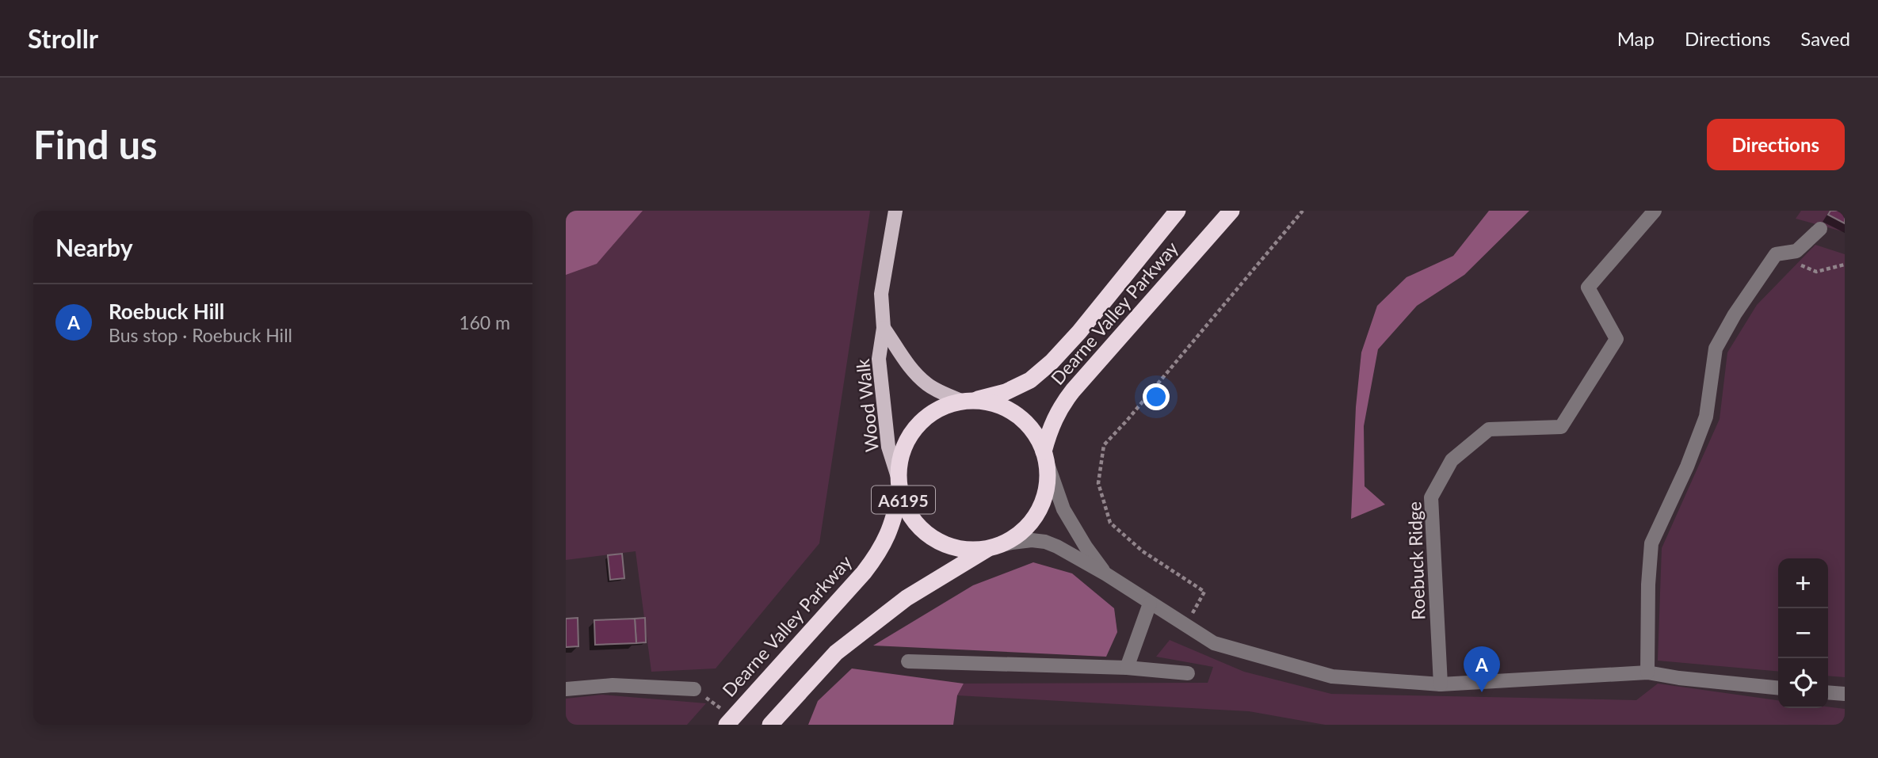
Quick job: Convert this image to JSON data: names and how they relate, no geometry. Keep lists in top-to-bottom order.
{
  "streets": {
    "highway": ["Dearne Valley Parkway", "A6195"],
    "main road": ["Wood Walk"],
    "street": ["Roebuck Ridge"]
  },
  "crossings": [
    ["Dearne Valley Parkway", "Wood Walk"],
    ["Dearne Valley Parkway", "A6195"],
    ["Wood Walk", "A6195"]
  ],
  "page": {
    "header": "Strollr",
    "nav": ["Map", "Directions", "Saved"],
    "buttons": "Directions",
    "title": "Find us",
    "heading": "Nearby",
    "list": [
      {
        "mark": "A",
        "name": "Roebuck Hill",
        "note": "Bus stop · Roebuck Hill",
        "value": "160 m"
      }
    ],
    "map_buttons": ["+", "−"],
    "pins": "A"
  }
}
